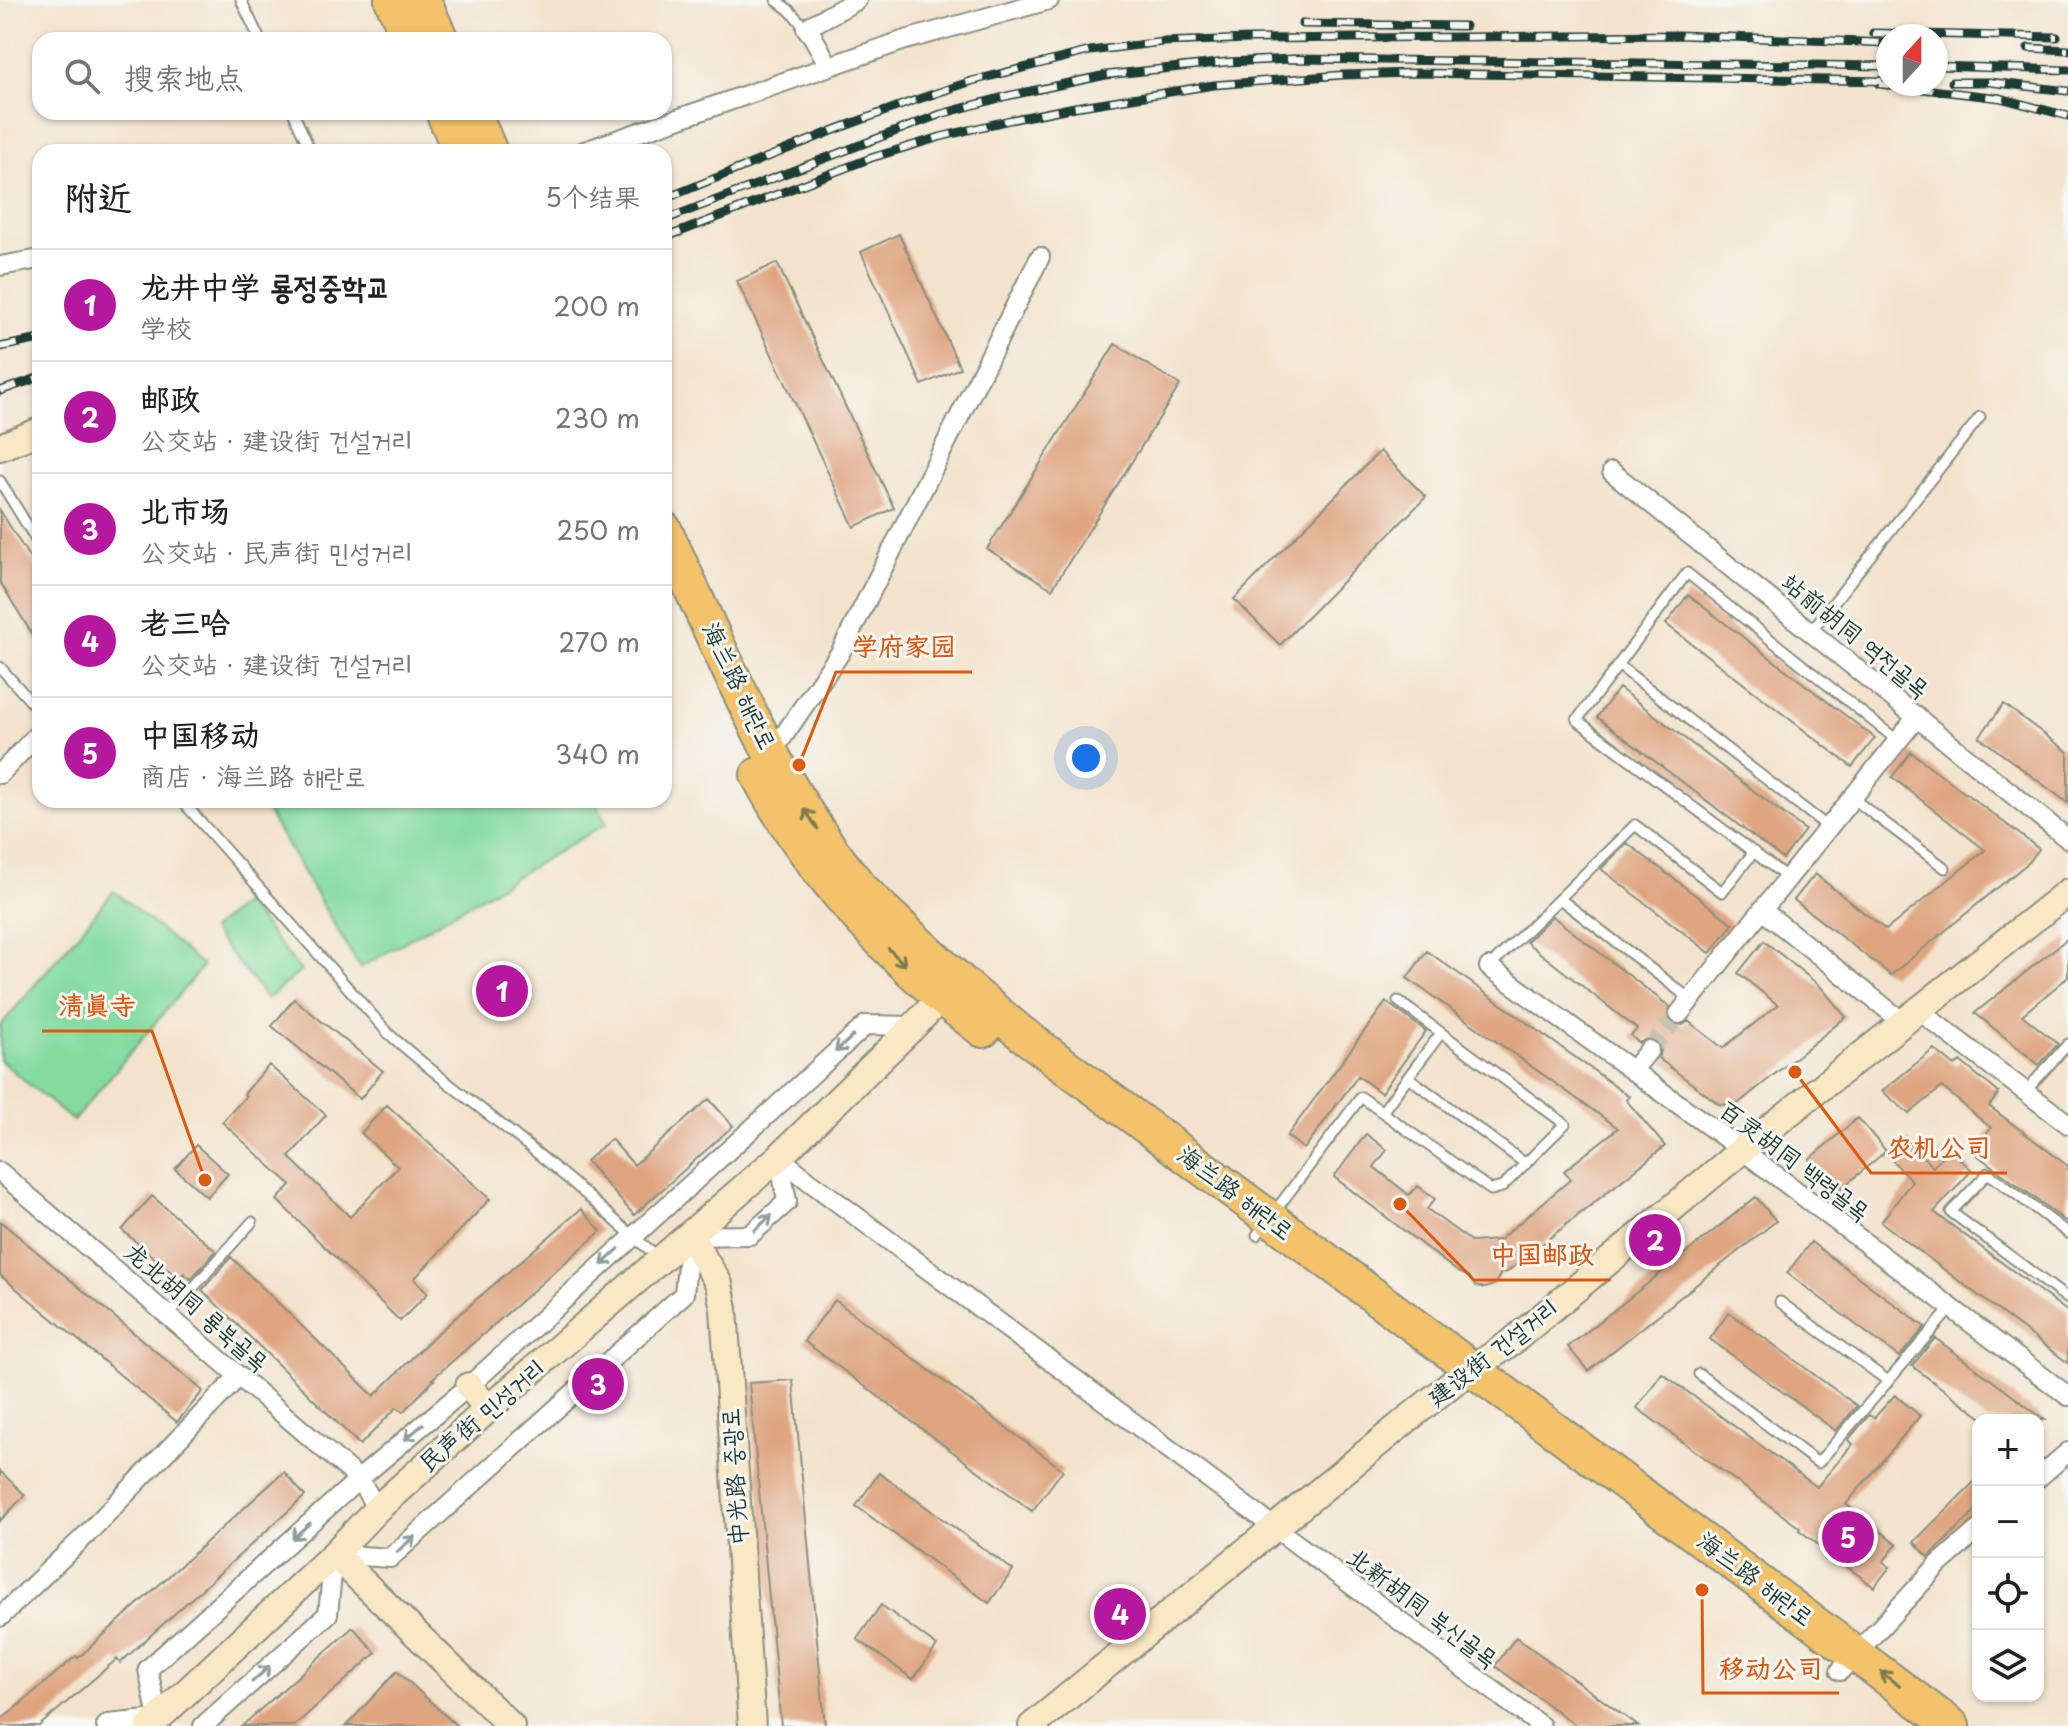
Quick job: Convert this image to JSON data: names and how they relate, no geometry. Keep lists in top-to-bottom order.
{
  "streets": {
    "highway": ["海兰路 해란로"],
    "street": [
      "站前胡同 역전골목",
      "百灵胡同 백령골목",
      "龙北胡同 룡북골목",
      "建设街 건설거리",
      "民声街 민성거리",
      "中光路 중광로",
      "北新胡同 북신골목"
    ]
  },
  "crossings": [
    ["海兰路 해란로", "建设街 건설거리"],
    ["海兰路 해란로", "民声街 민성거리"],
    ["百灵胡同 백령골목", "建设街 건설거리"],
    ["龙北胡同 룡북골목", "民声街 민성거리"],
    ["建设街 건설거리", "北新胡同 북신골목"],
    ["民声街 민성거리", "中光路 중광로"],
    ["民声街 민성거리", "北新胡同 북신골목"]
  ],
  "places": [
    "学府家园",
    "农机公司",
    "清真寺",
    "中国邮政",
    "移动公司"
  ],
  "north": "top",
  "page": {
    "search": "搜索地点",
    "heading": ["附近", "5个结果"],
    "list": [
      {
        "mark": "1",
        "name": "龙井中学 룡정중학교",
        "note": "学校",
        "value": "200 m"
      },
      {
        "mark": "2",
        "name": "邮政",
        "note": "公交站 · 建设街 건설거리",
        "value": "230 m"
      },
      {
        "mark": "3",
        "name": "北市场",
        "note": "公交站 · 民声街 민성거리",
        "value": "250 m"
      },
      {
        "mark": "4",
        "name": "老三哈",
        "note": "公交站 · 建设街 건설거리",
        "value": "270 m"
      },
      {
        "mark": "5",
        "name": "中国移动",
        "note": "商店 · 海兰路 해란로",
        "value": "340 m"
      }
    ],
    "pins": [
      "1",
      "2",
      "3",
      "5",
      "4"
    ],
    "map_buttons": ["+", "−"]
  }
}
